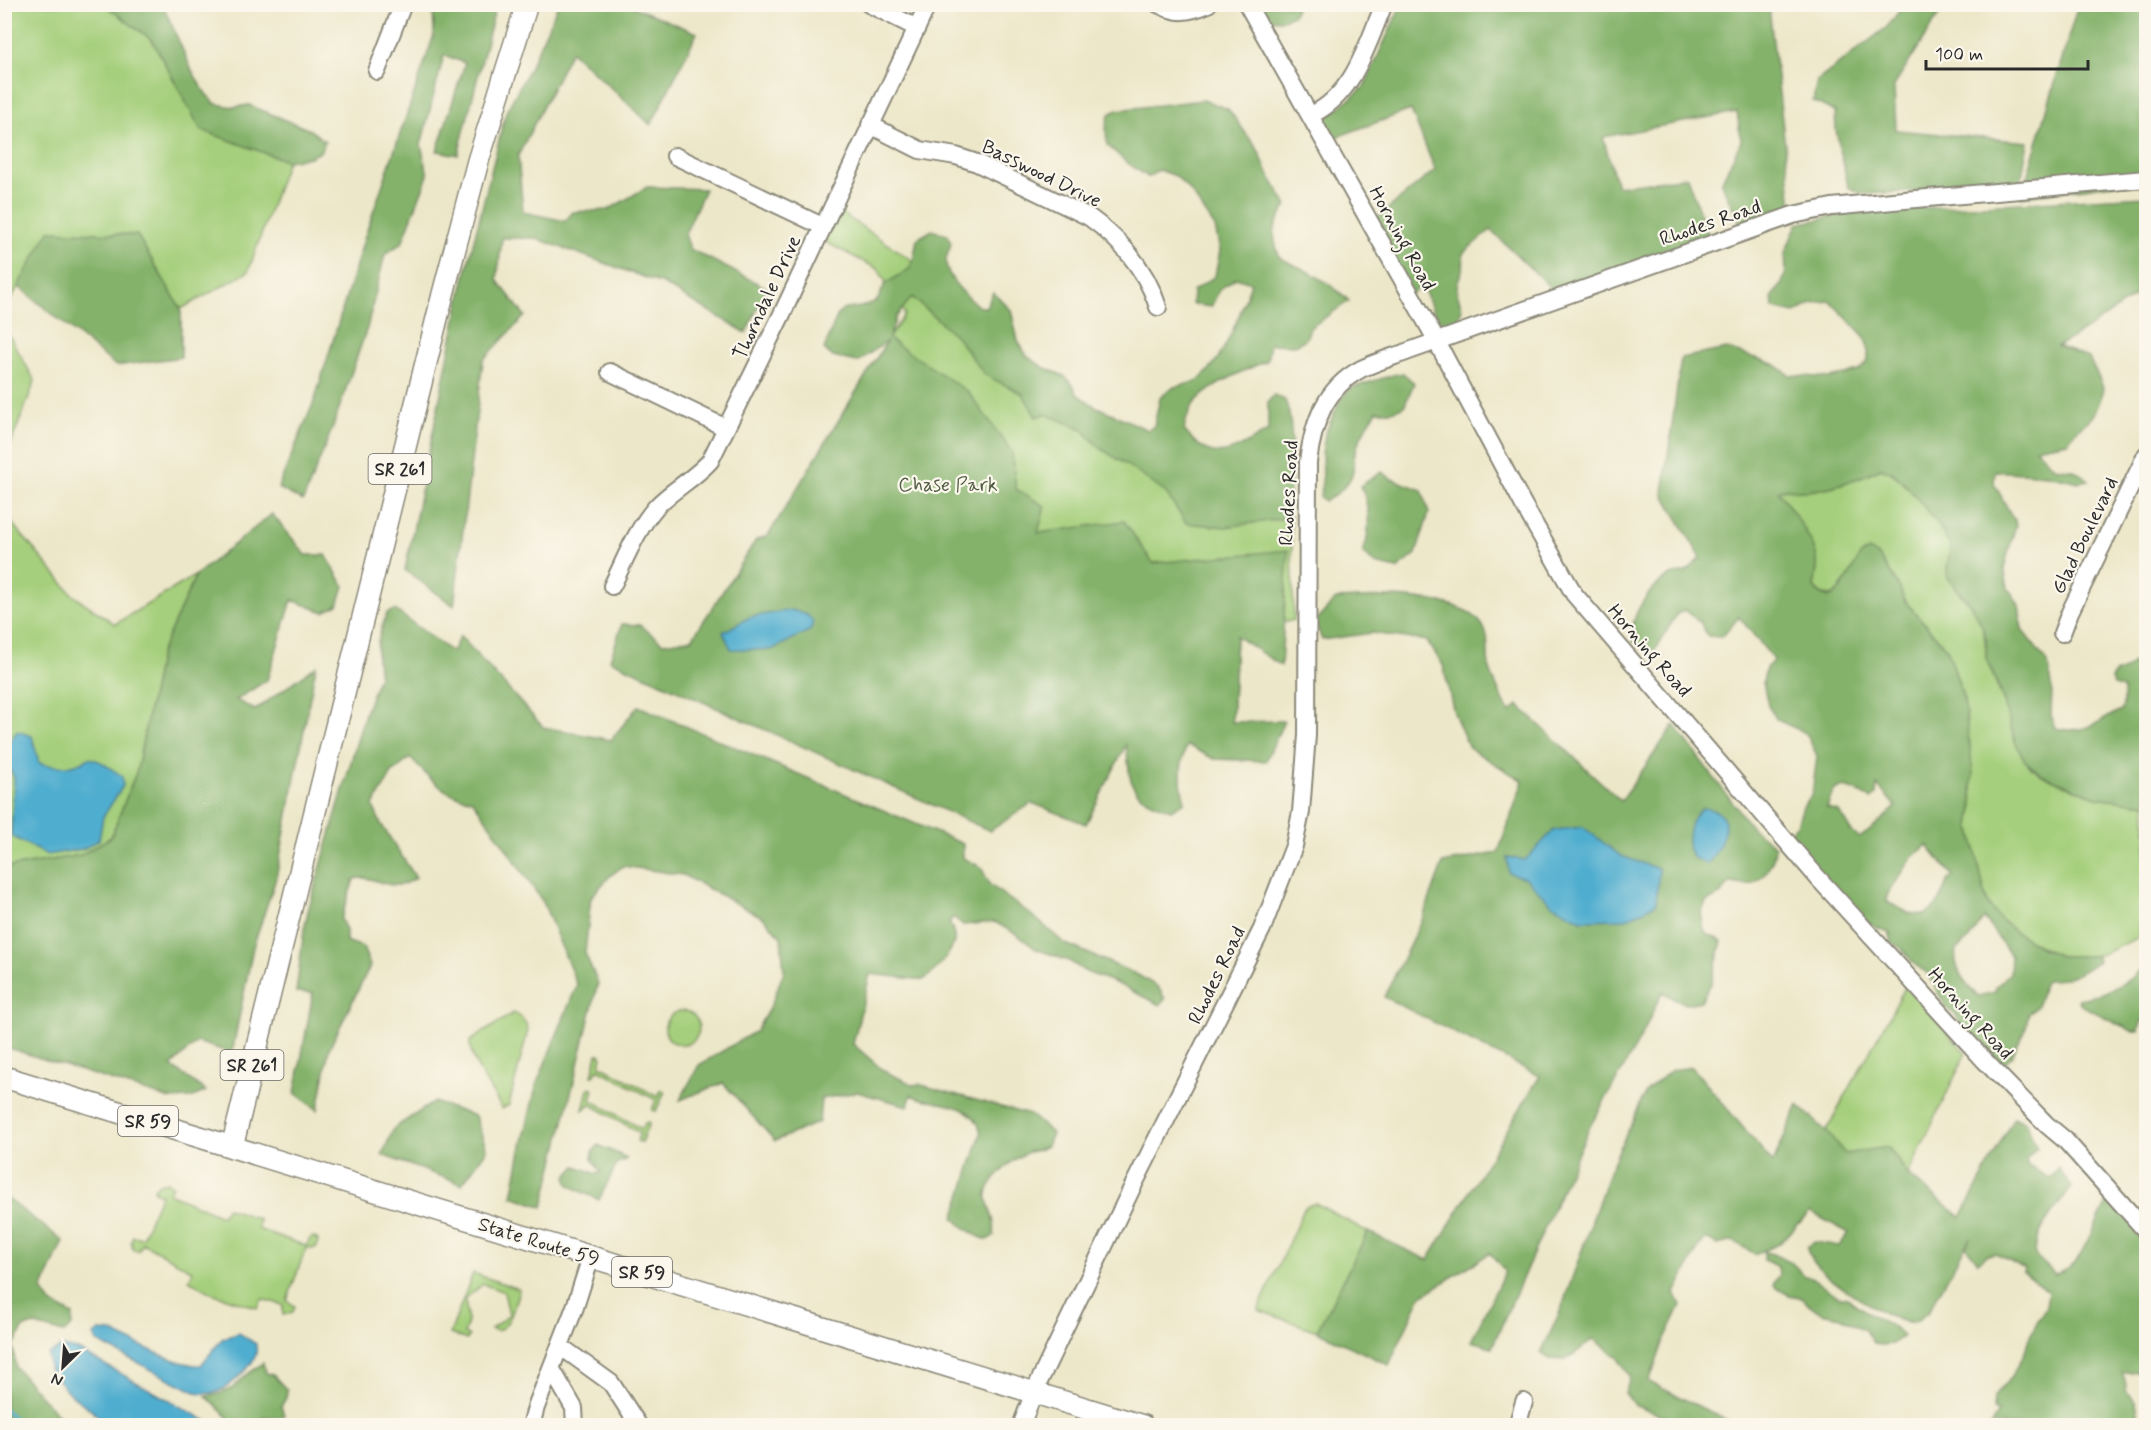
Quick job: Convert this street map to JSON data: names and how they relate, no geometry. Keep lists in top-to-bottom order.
{
  "streets": {
    "main road": ["SR 261", "SR 59", "State Route 59"],
    "street": [
      "Basswood Drive",
      "Rhodes Road",
      "Horning Road",
      "Thorndale Drive",
      "Glad Boulevard"
    ]
  },
  "crossings": [
    ["Basswood Drive", "Thorndale Drive"],
    ["Rhodes Road", "Horning Road"],
    ["Rhodes Road", "State Route 59"],
    ["SR 261", "State Route 59"]
  ],
  "parks": ["Chase Park"],
  "scale_bar": "100 m",
  "north": "bottom left"
}
